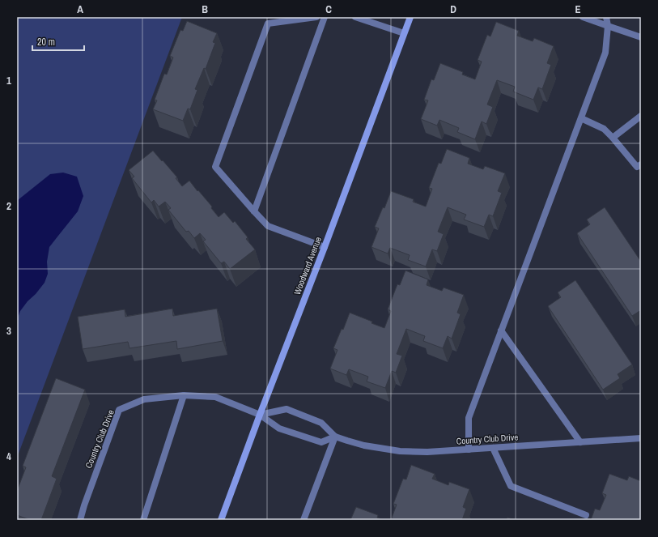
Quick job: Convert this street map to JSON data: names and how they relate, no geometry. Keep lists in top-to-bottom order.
{
  "streets": {
    "main road": ["Woodward Avenue"],
    "street": ["Country Club Drive"]
  },
  "crossings": [
    ["Woodward Avenue", "Country Club Drive"]
  ],
  "scale_bar": "20 m",
  "grid": {
    "columns": [
      "A",
      "B",
      "C",
      "D",
      "E"
    ],
    "rows": [
      "1",
      "2",
      "3",
      "4"
    ]
  }
}
